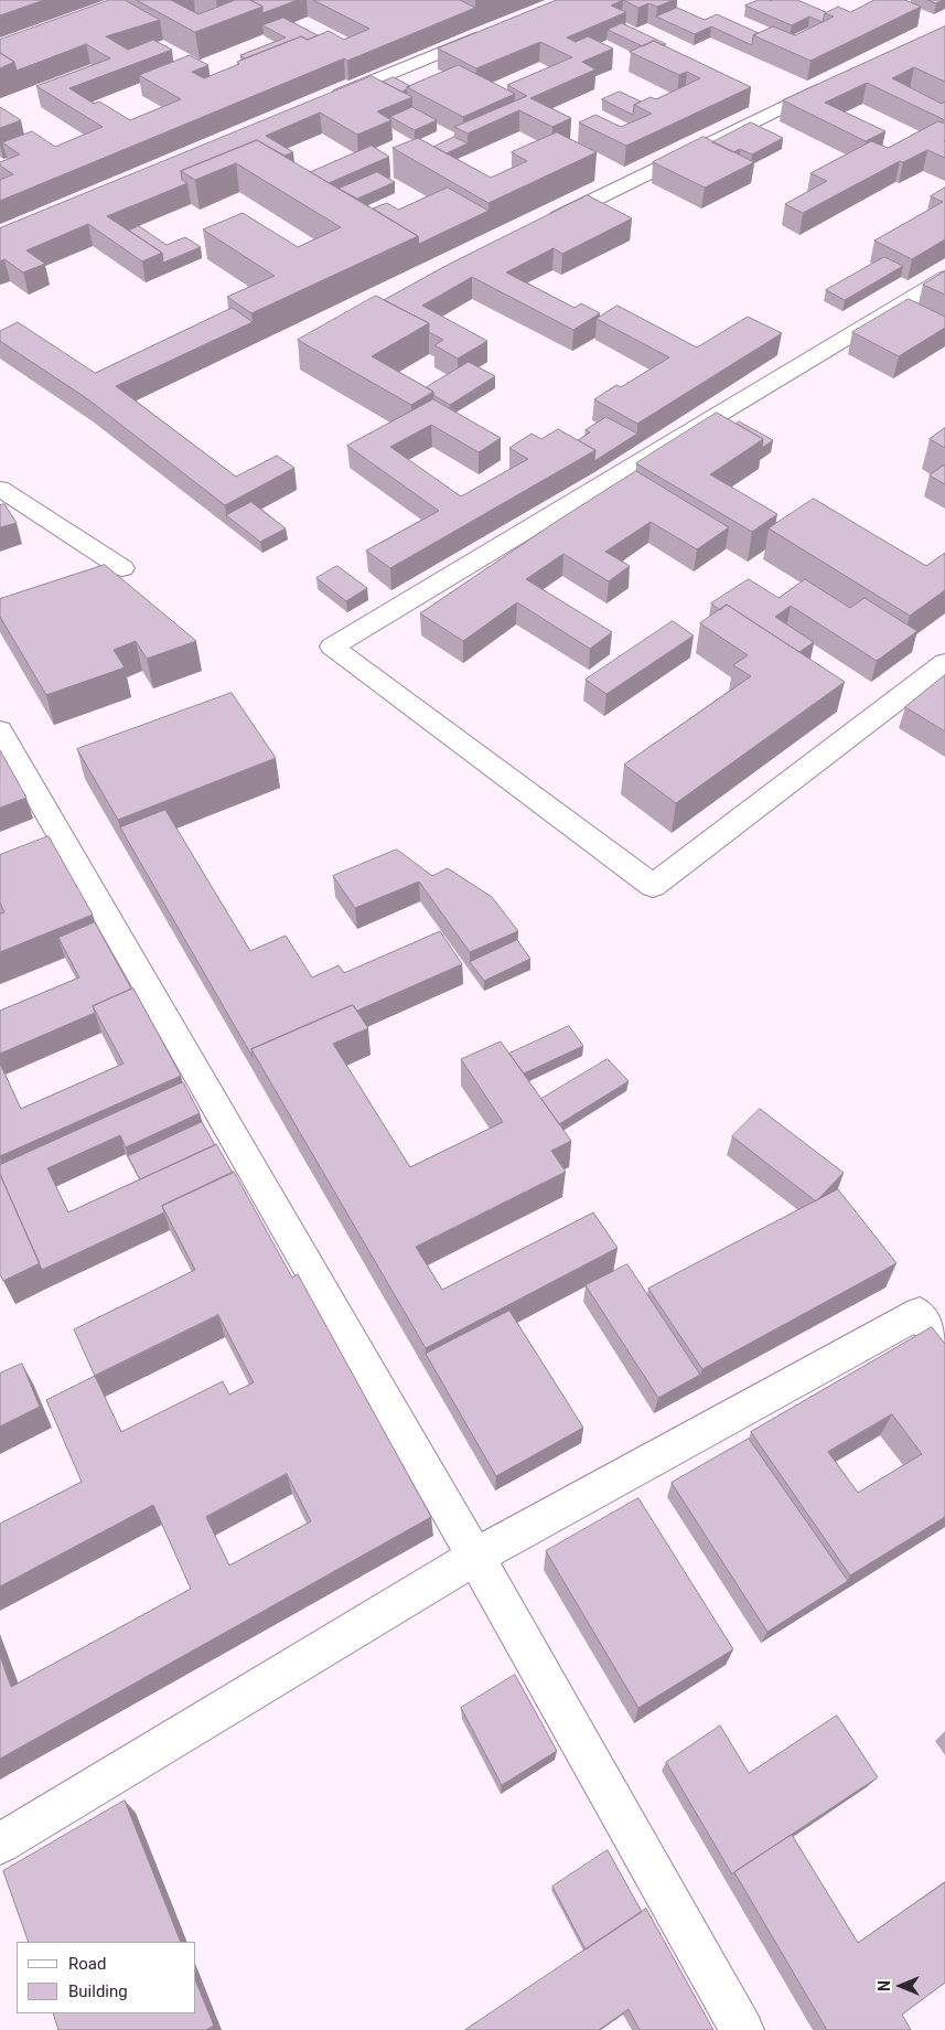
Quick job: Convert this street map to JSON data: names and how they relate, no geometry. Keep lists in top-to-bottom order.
{
  "legend": ["Road", "Building"],
  "north": "left"
}
